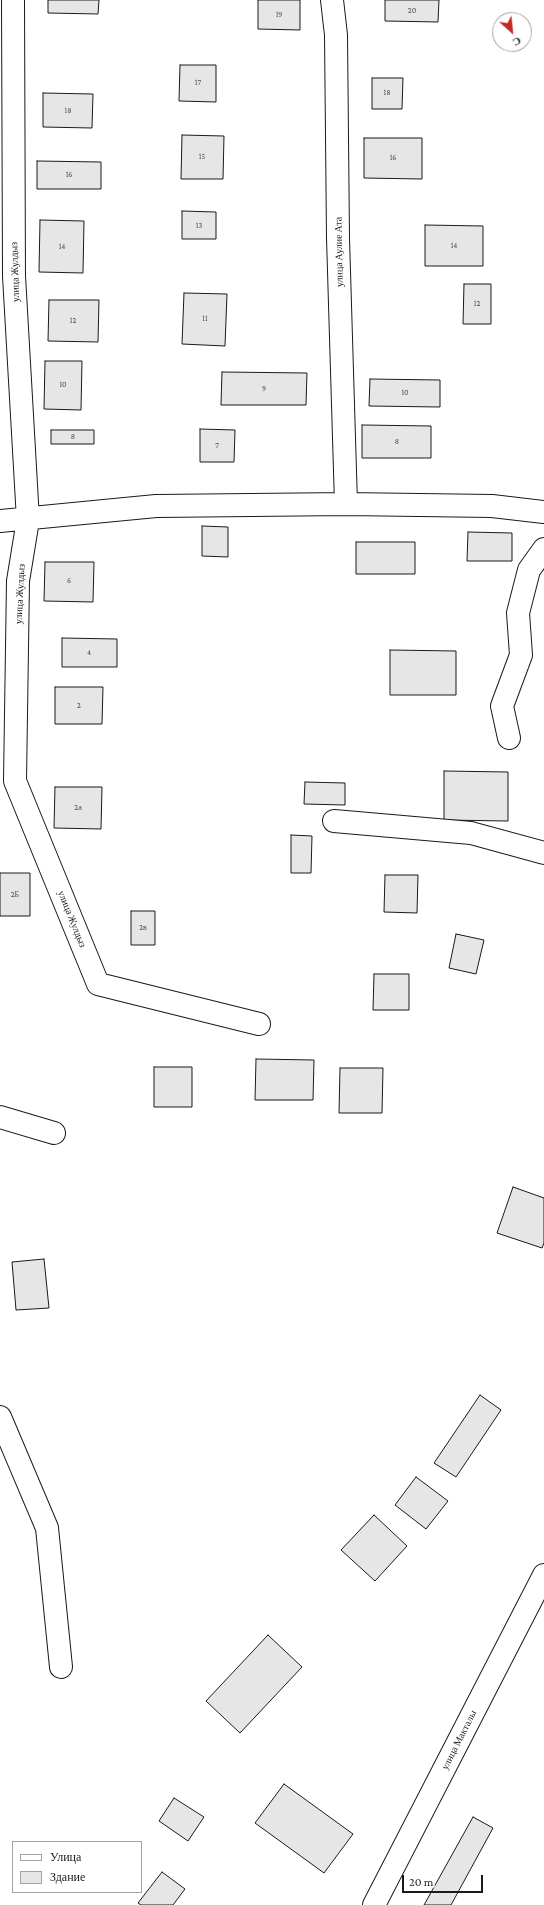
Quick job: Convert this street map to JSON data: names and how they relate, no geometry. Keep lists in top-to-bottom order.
{
  "streets": {
    "street": ["улица Аулие Ата", "улица Жулдыз", "улица Макталы"]
  },
  "house_numbers": [
    "20",
    "19",
    "17",
    "18",
    "18",
    "15",
    "16",
    "16",
    "13",
    "14",
    "14",
    "12",
    "11",
    "12",
    "10",
    "9",
    "10",
    "8",
    "8",
    "7",
    "6",
    "4",
    "2",
    "2а",
    "2Б",
    "2в"
  ],
  "legend": ["Улица", "Здание"],
  "scale_bar": "20 m",
  "north": "bottom right"
}
